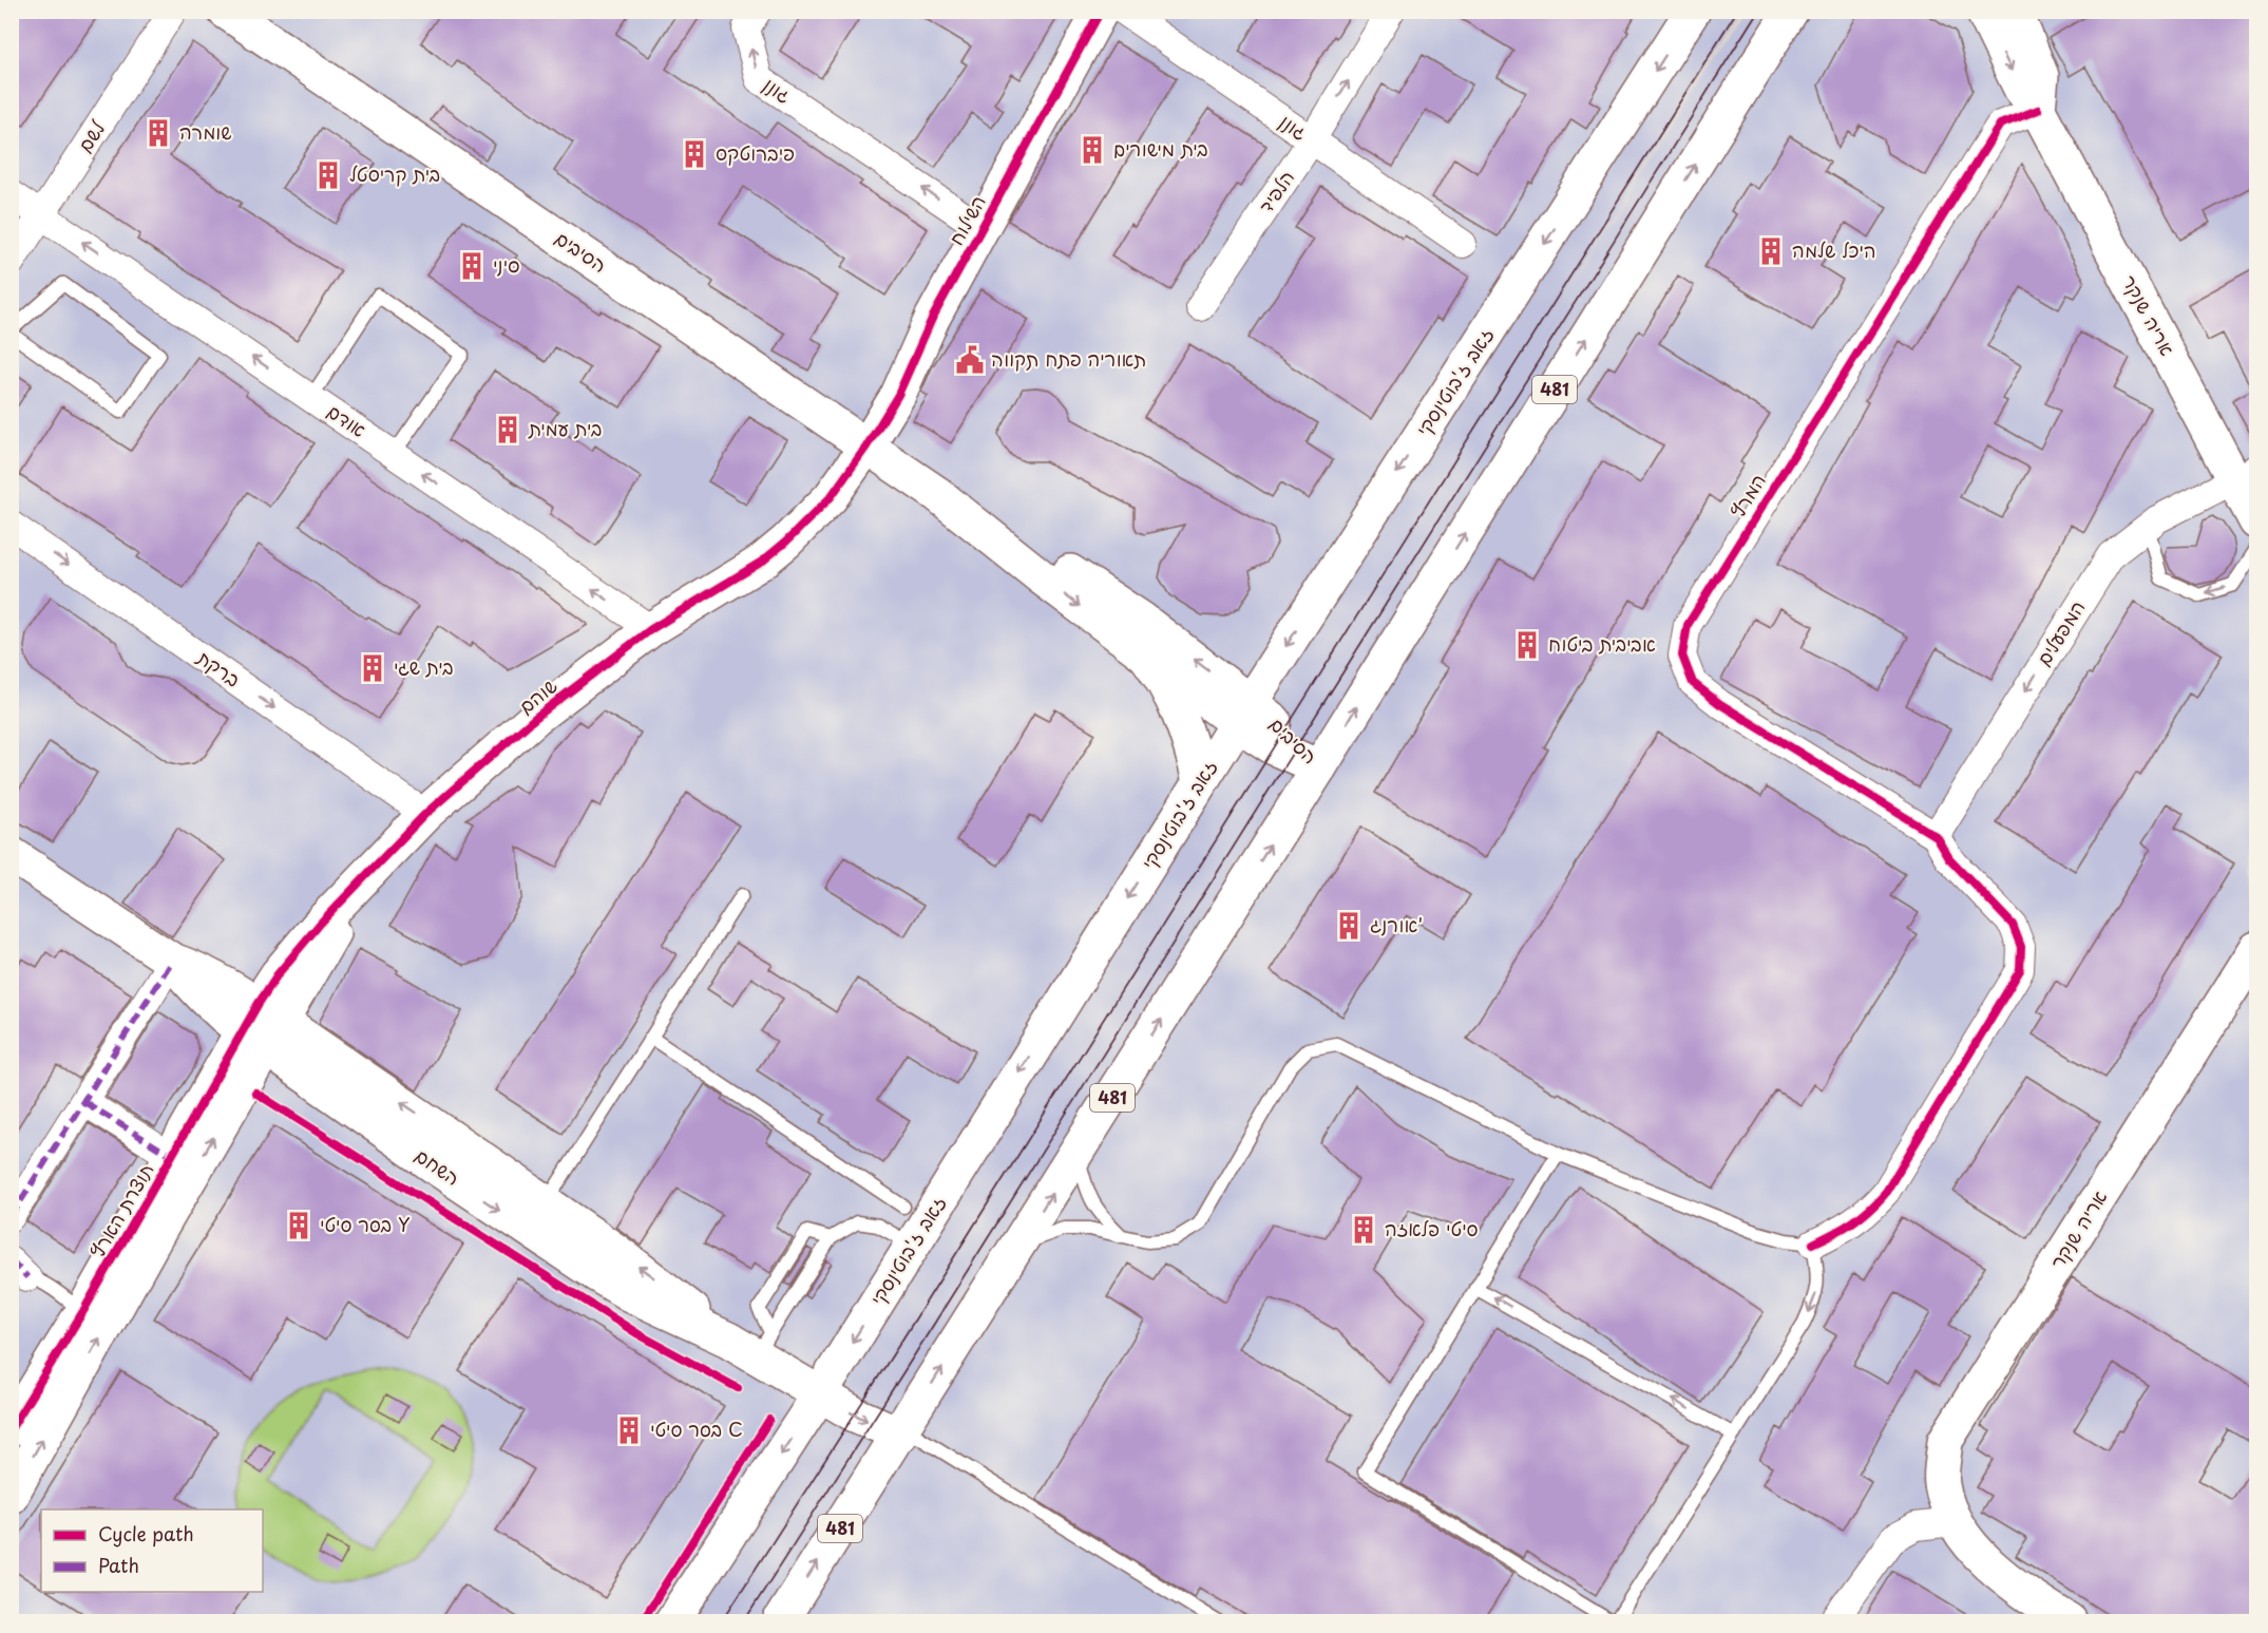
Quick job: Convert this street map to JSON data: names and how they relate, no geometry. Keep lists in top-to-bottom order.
{
  "streets": {
    "street": [
      "גונן",
      "לשם",
      "הלפיד",
      "השילוח",
      "הסיבים",
      "אריה שנקר",
      "זאב ז'בוטינסקי",
      "481",
      "אודם",
      "המרץ",
      "המפעלים",
      "ברקת",
      "שוהם",
      "השחם",
      "תוצרת הארץ"
    ]
  },
  "crossings": [
    ["גונן", "הלפיד"],
    ["גונן", "השילוח"],
    ["לשם", "אודם"],
    ["השילוח", "הסיבים"],
    ["השילוח", "שוהם"],
    ["הסיבים", "זאב ז'בוטינסקי"],
    ["הסיבים", "481"],
    ["הסיבים", "שוהם"],
    ["אריה שנקר", "המרץ"],
    ["אריה שנקר", "המפעלים"],
    ["זאב ז'בוטינסקי", "השחם"],
    ["481", "השחם"],
    ["אודם", "שוהם"],
    ["המרץ", "המפעלים"],
    ["ברקת", "שוהם"],
    ["שוהם", "השחם"],
    ["שוהם", "תוצרת הארץ"],
    ["השחם", "תוצרת הארץ"]
  ],
  "one_way": [
    "גונן",
    "הלפיד",
    "אודם",
    "המפעלים",
    "ברקת"
  ],
  "places": {
    "building": [
      "שומרה",
      "בית מישורים",
      "פיברוטקס",
      "בית קריסטל",
      "היכל שלמה",
      "סיני",
      "בית עמית",
      "אביבית ביטוח",
      "בית שגי",
      "אורנג'",
      "בסר סיטי Y",
      "סיטי פלאזה",
      "בסר סיטי C"
    ],
    "public building": ["תאוריה פתח תקווה"]
  },
  "legend": ["Cycle path", "Path"]
}
